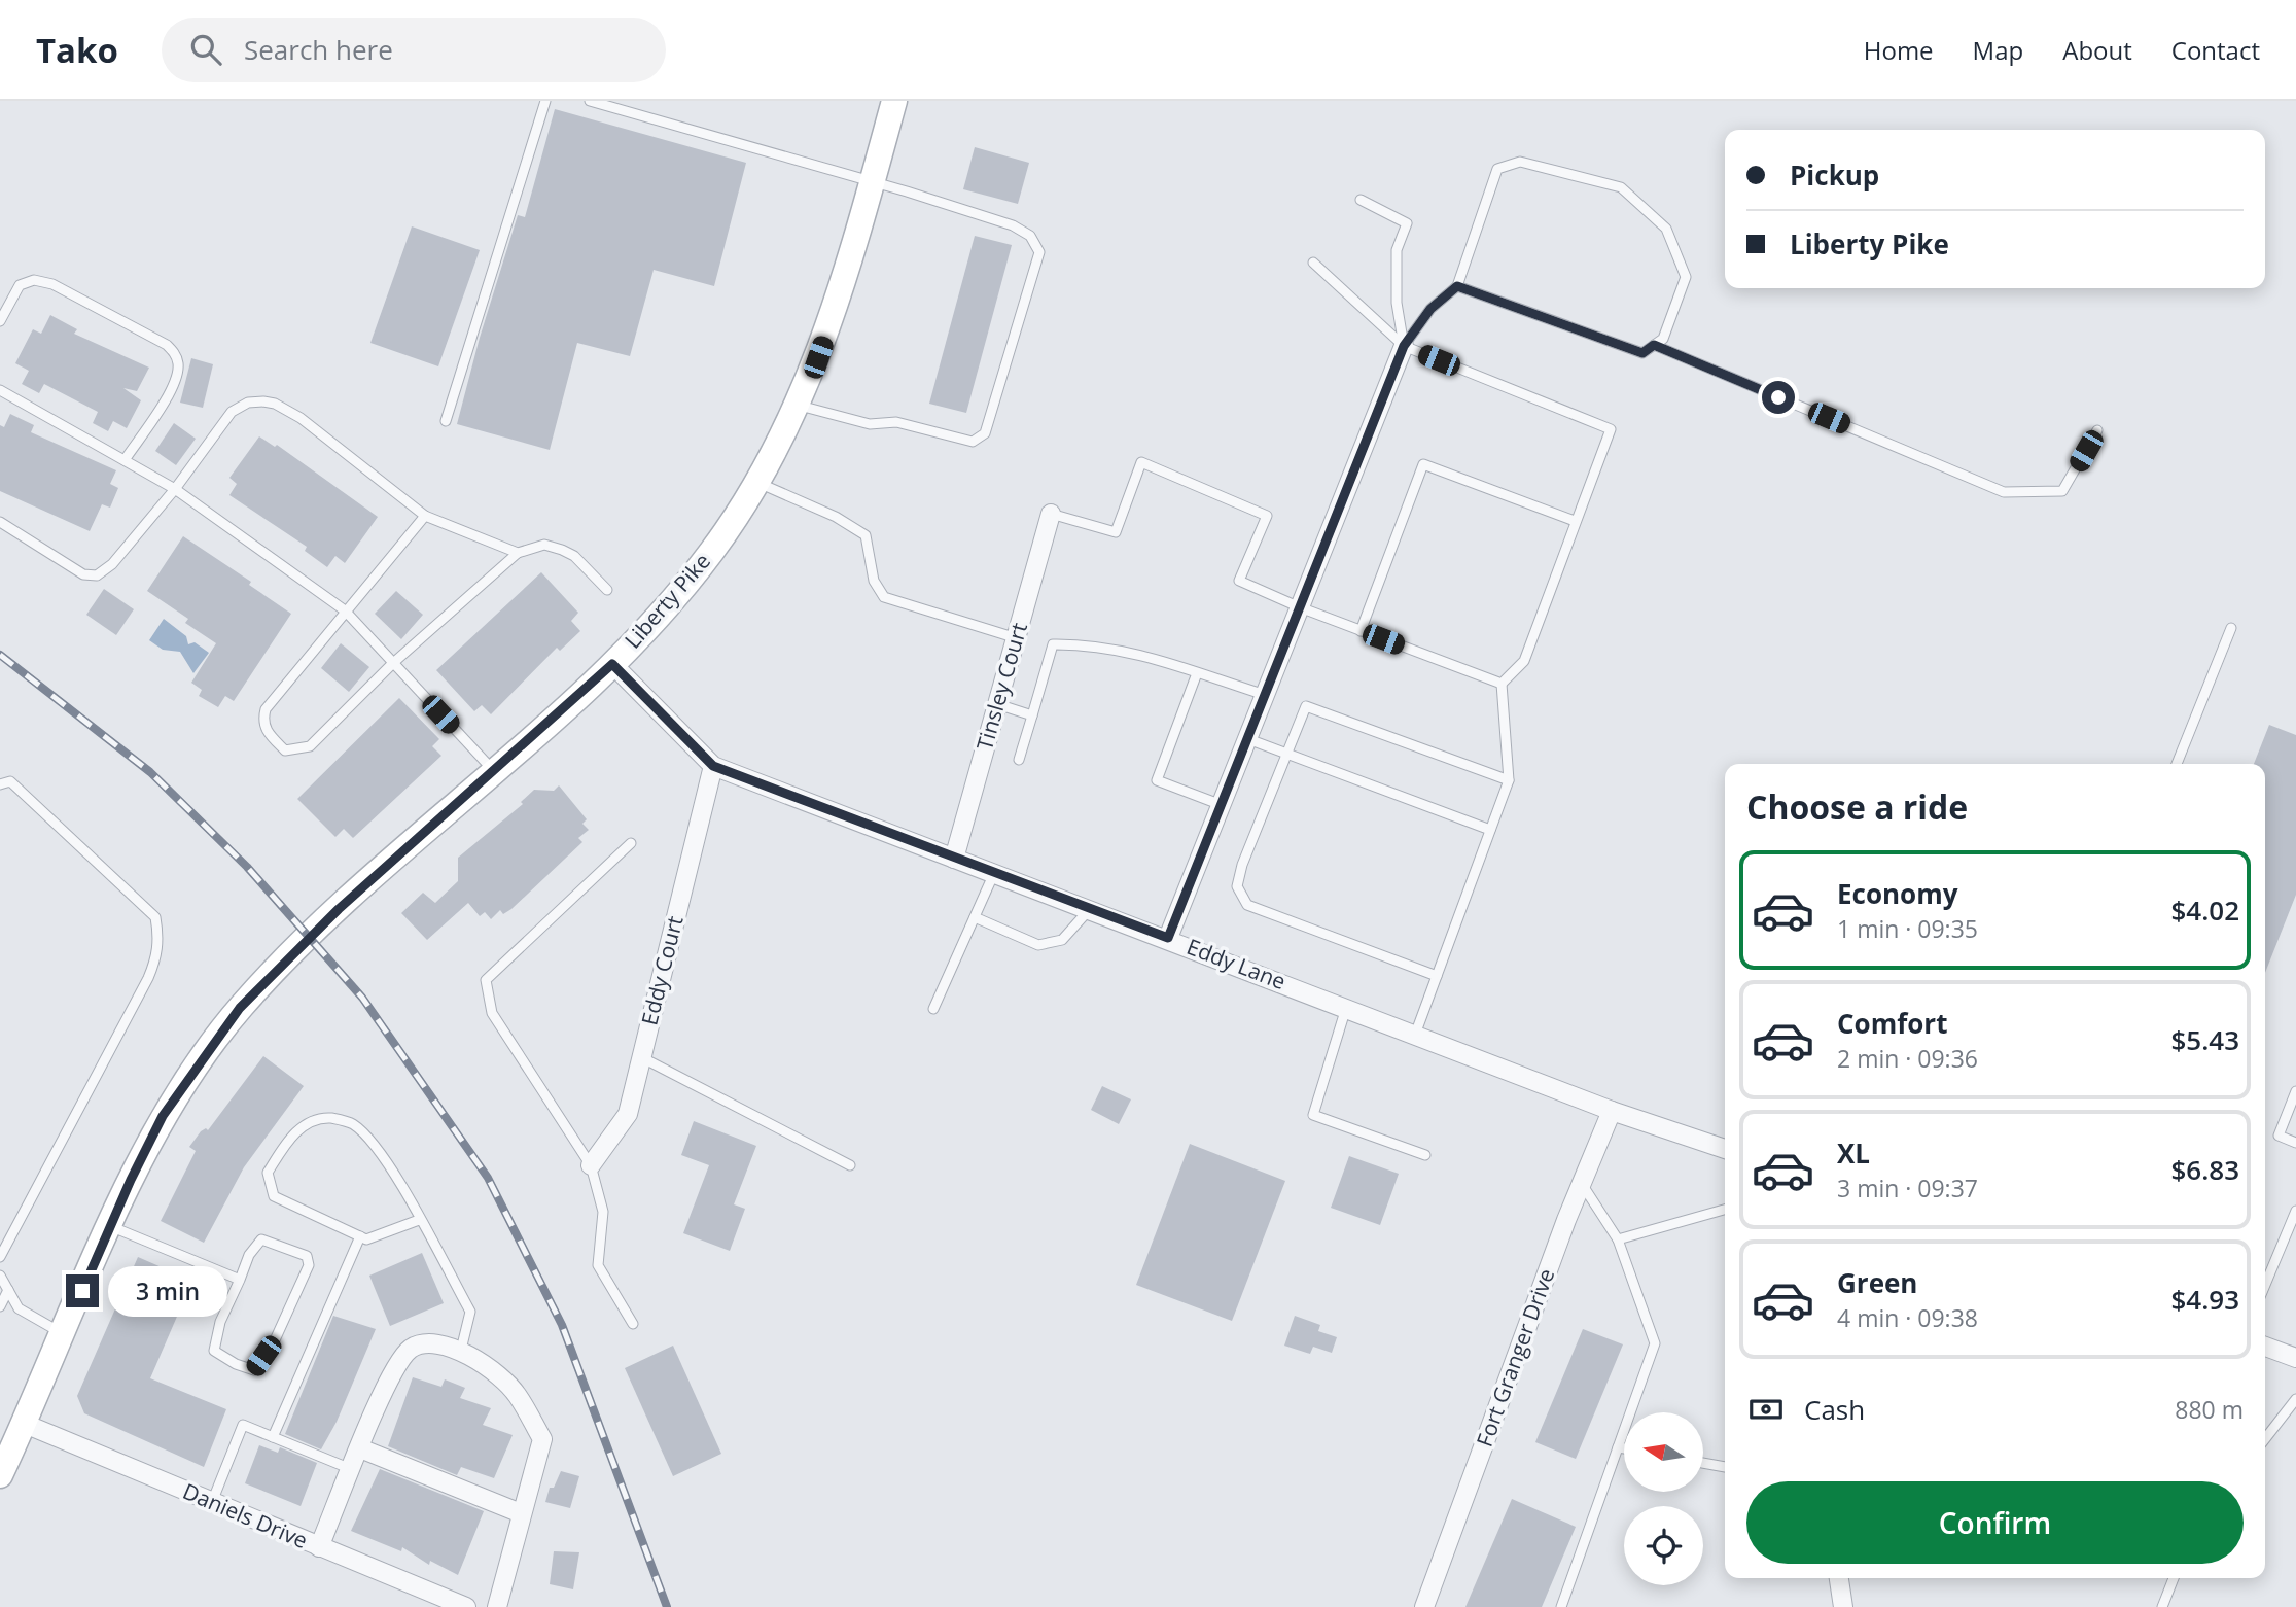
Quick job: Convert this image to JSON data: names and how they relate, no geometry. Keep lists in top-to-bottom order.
{
  "streets": {
    "street": [
      "Liberty Pike",
      "Tinsley Court",
      "Eddy Lane",
      "Eddy Court",
      "Fort Granger Drive",
      "Daniels Drive"
    ]
  },
  "crossings": [
    ["Liberty Pike", "Eddy Lane"],
    ["Liberty Pike", "Daniels Drive"],
    ["Tinsley Court", "Eddy Lane"],
    ["Eddy Lane", "Eddy Court"],
    ["Eddy Lane", "Fort Granger Drive"]
  ],
  "north": "left",
  "page": {
    "header": "Tako",
    "search": "Search here",
    "nav": [
      "Home",
      "Map",
      "About",
      "Contact"
    ],
    "banner": ["Pickup", "Liberty Pike"],
    "heading": "Choose a ride",
    "list": [
      {
        "name": "Economy",
        "note": "1 min · 09:35",
        "value": "$4.02"
      },
      {
        "name": "Comfort",
        "note": "2 min · 09:36",
        "value": "$5.43"
      },
      {
        "name": "XL",
        "note": "3 min · 09:37",
        "value": "$6.83"
      },
      {
        "name": "Green",
        "note": "4 min · 09:38",
        "value": "$4.93"
      }
    ],
    "bubble": "3 min",
    "pay": ["Cash", "880 m"],
    "buttons": "Confirm"
  }
}
